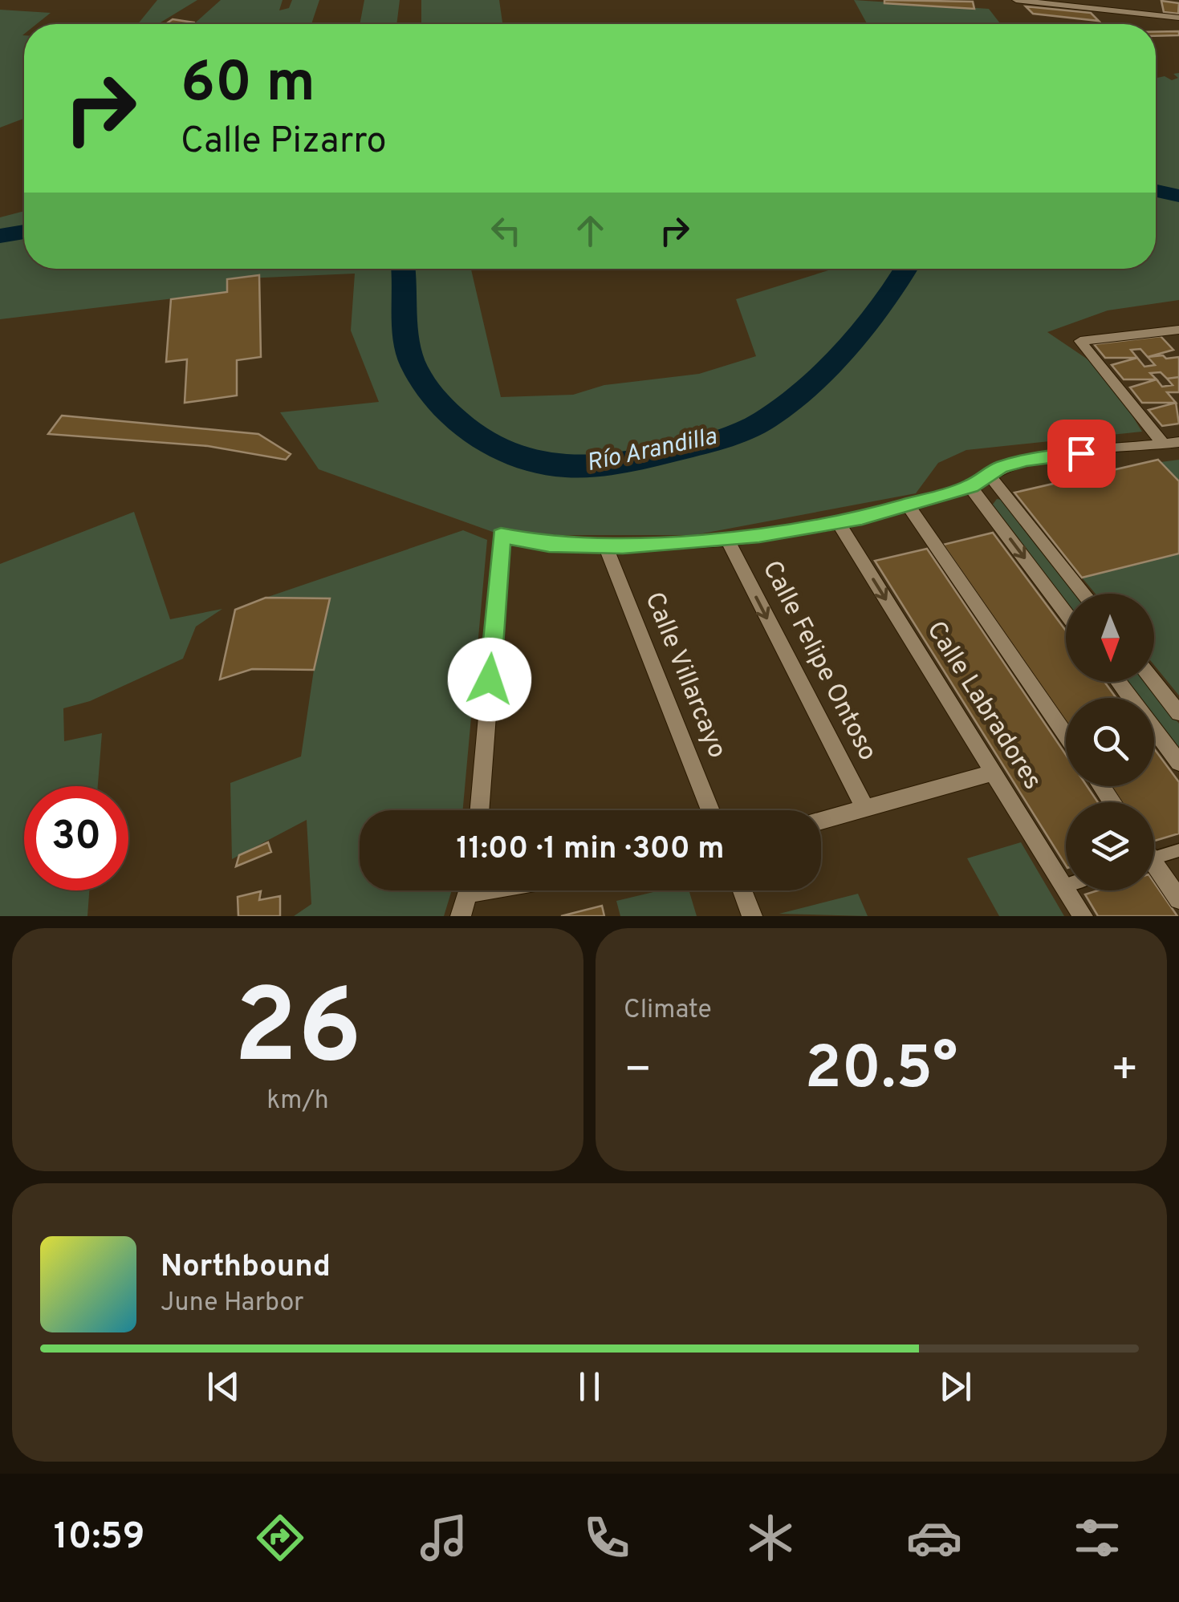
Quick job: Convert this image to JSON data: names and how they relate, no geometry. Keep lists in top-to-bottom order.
{
  "streets": {
    "street": ["Calle Felipe Ontoso", "Calle Villarcayo", "Calle Labradores"]
  },
  "one_way": ["Calle Felipe Ontoso"],
  "water": ["Río Arandilla"],
  "north": "bottom",
  "page": {
    "turn": ["60 m", "Calle Pizarro"],
    "limit": "30",
    "trip": "11:00 · 1 min · 300 m",
    "tile": [
      ["26", "km/h"],
      "Climate"
    ],
    "heat": ["−", "20.5°", "+"],
    "song": ["Northbound", "June Harbor"],
    "tabs": "10:59"
  }
}
